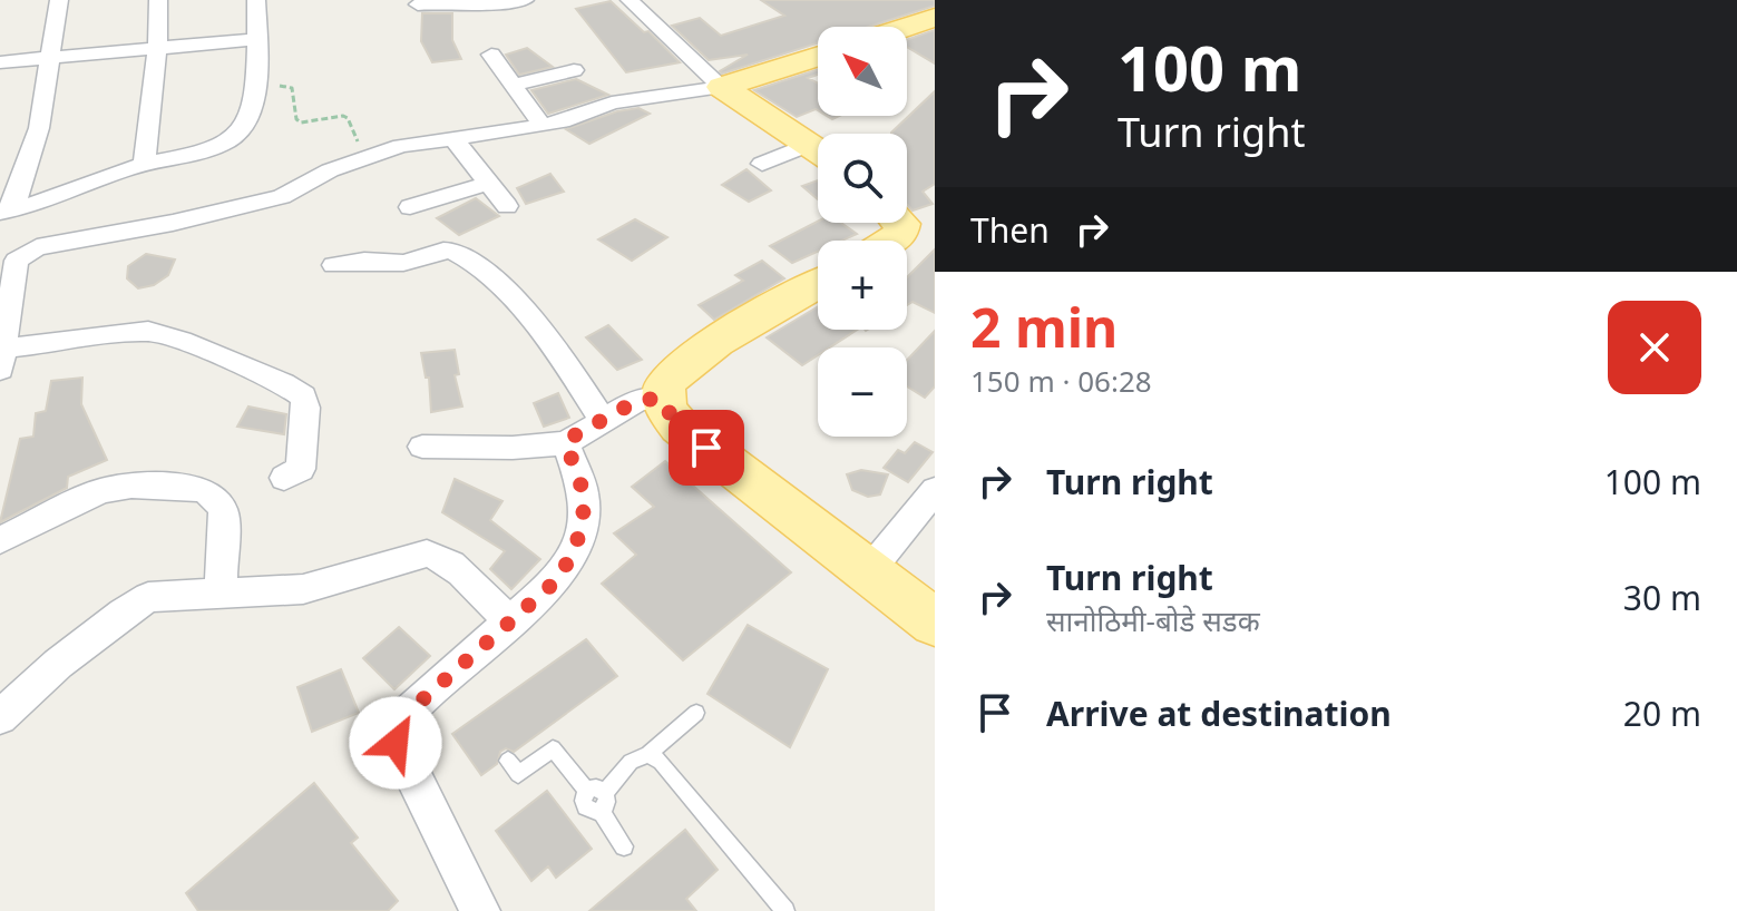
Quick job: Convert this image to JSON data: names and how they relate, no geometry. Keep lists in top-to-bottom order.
{
  "north": "top left",
  "page": {
    "turn": ["100 m", "Turn right"],
    "map_buttons": ["+", "−"],
    "then": "Then",
    "heading": ["2 min", "150 m · 06:28"],
    "list": [
      {
        "name": "Turn right",
        "value": "100 m"
      },
      {
        "name": "Turn right",
        "note": "सानोठिमी-बोडे सडक",
        "value": "30 m"
      },
      {
        "name": "Arrive at destination",
        "value": "20 m"
      }
    ]
  }
}
